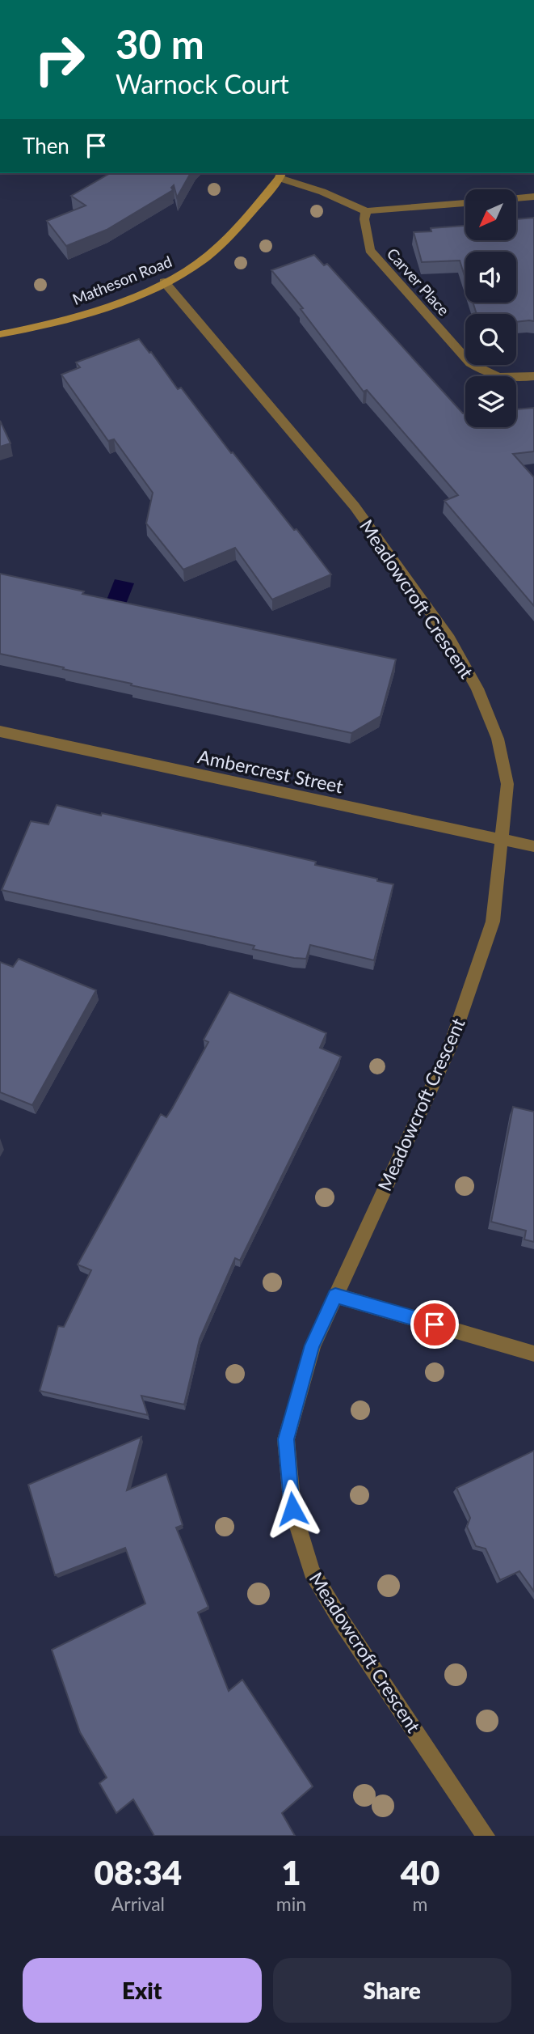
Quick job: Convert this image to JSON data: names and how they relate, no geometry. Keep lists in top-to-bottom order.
{
  "streets": {
    "street": [
      "Matheson Road",
      "Carver Place",
      "Meadowcroft Crescent",
      "Ambercrest Street"
    ]
  },
  "crossings": [
    ["Matheson Road", "Meadowcroft Crescent"],
    ["Meadowcroft Crescent", "Ambercrest Street"]
  ],
  "north": "bottom left",
  "page": {
    "turn": ["30 m", "Warnock Court"],
    "then": "Then",
    "eta": [
      "08:34",
      "Arrival",
      "1",
      "min",
      "40",
      "m"
    ],
    "buttons": ["Exit", "Share"]
  }
}
